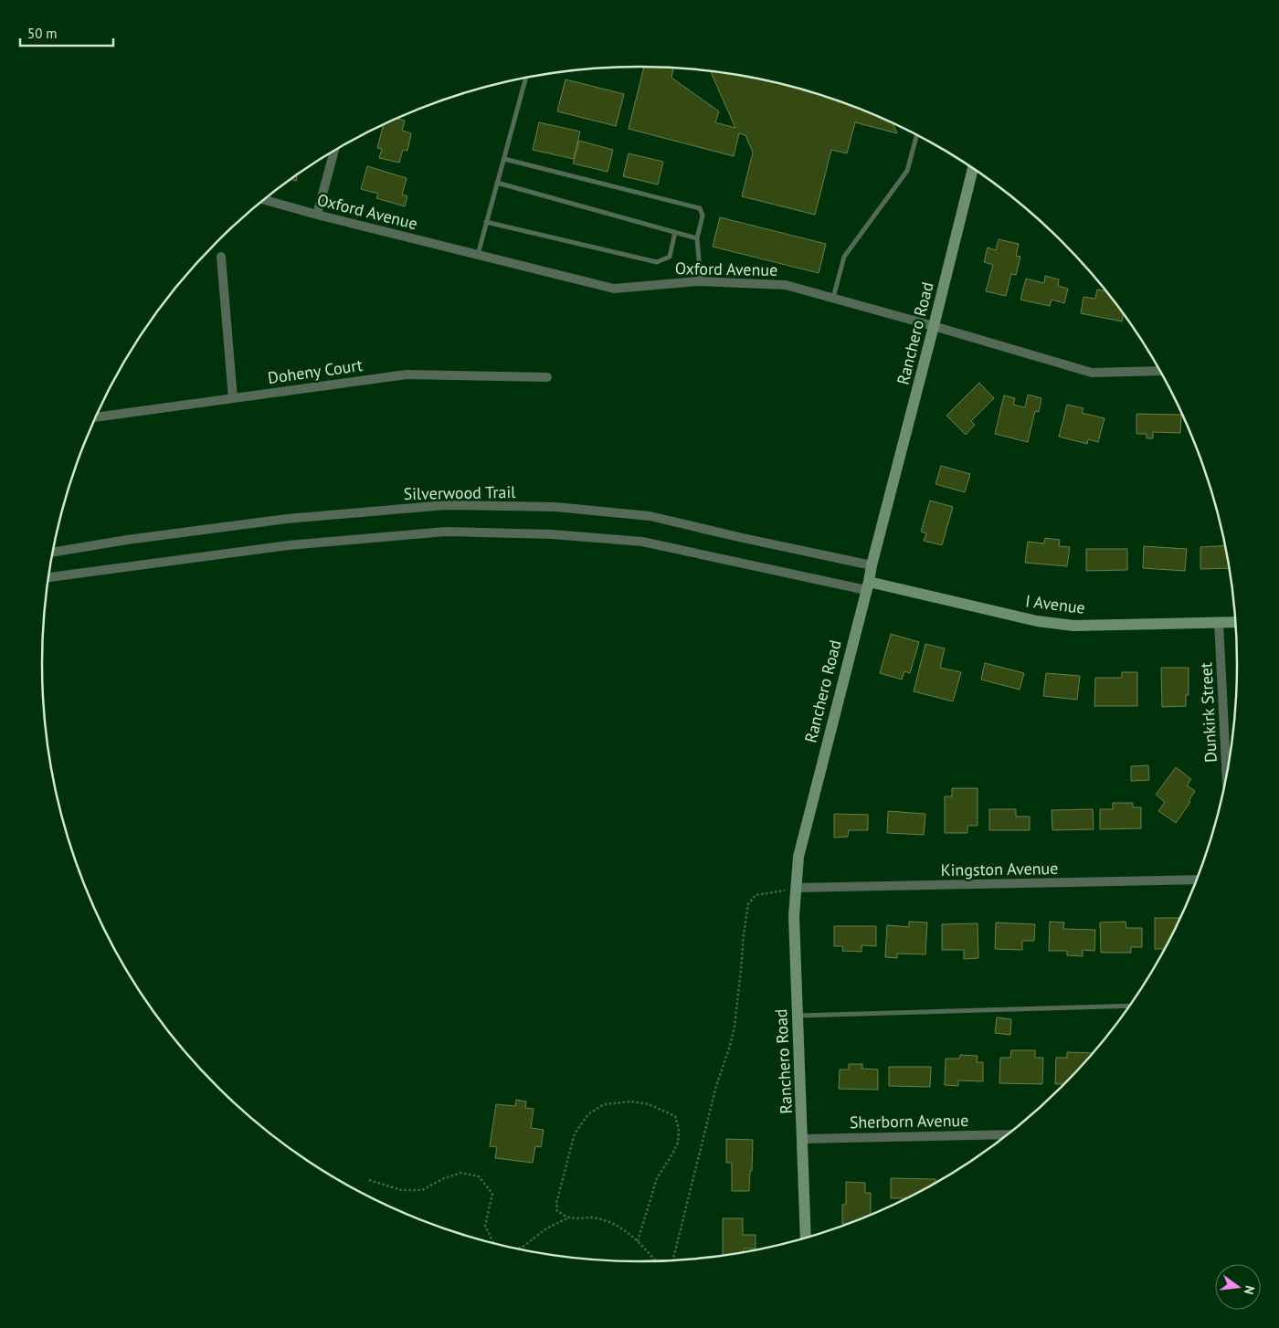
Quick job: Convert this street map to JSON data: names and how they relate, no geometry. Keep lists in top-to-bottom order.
{
  "streets": {
    "main road": ["Ranchero Road", "I Avenue"],
    "street": [
      "Oxford Avenue",
      "Doheny Court",
      "Silverwood Trail",
      "Dunkirk Street",
      "Kingston Avenue",
      "Sherborn Avenue"
    ]
  },
  "crossings": [
    ["Oxford Avenue", "Ranchero Road"],
    ["Ranchero Road", "Silverwood Trail"],
    ["Ranchero Road", "I Avenue"],
    ["Ranchero Road", "Kingston Avenue"],
    ["Ranchero Road", "Sherborn Avenue"],
    ["I Avenue", "Dunkirk Street"]
  ],
  "scale_bar": "50 m",
  "north": "right"
}
